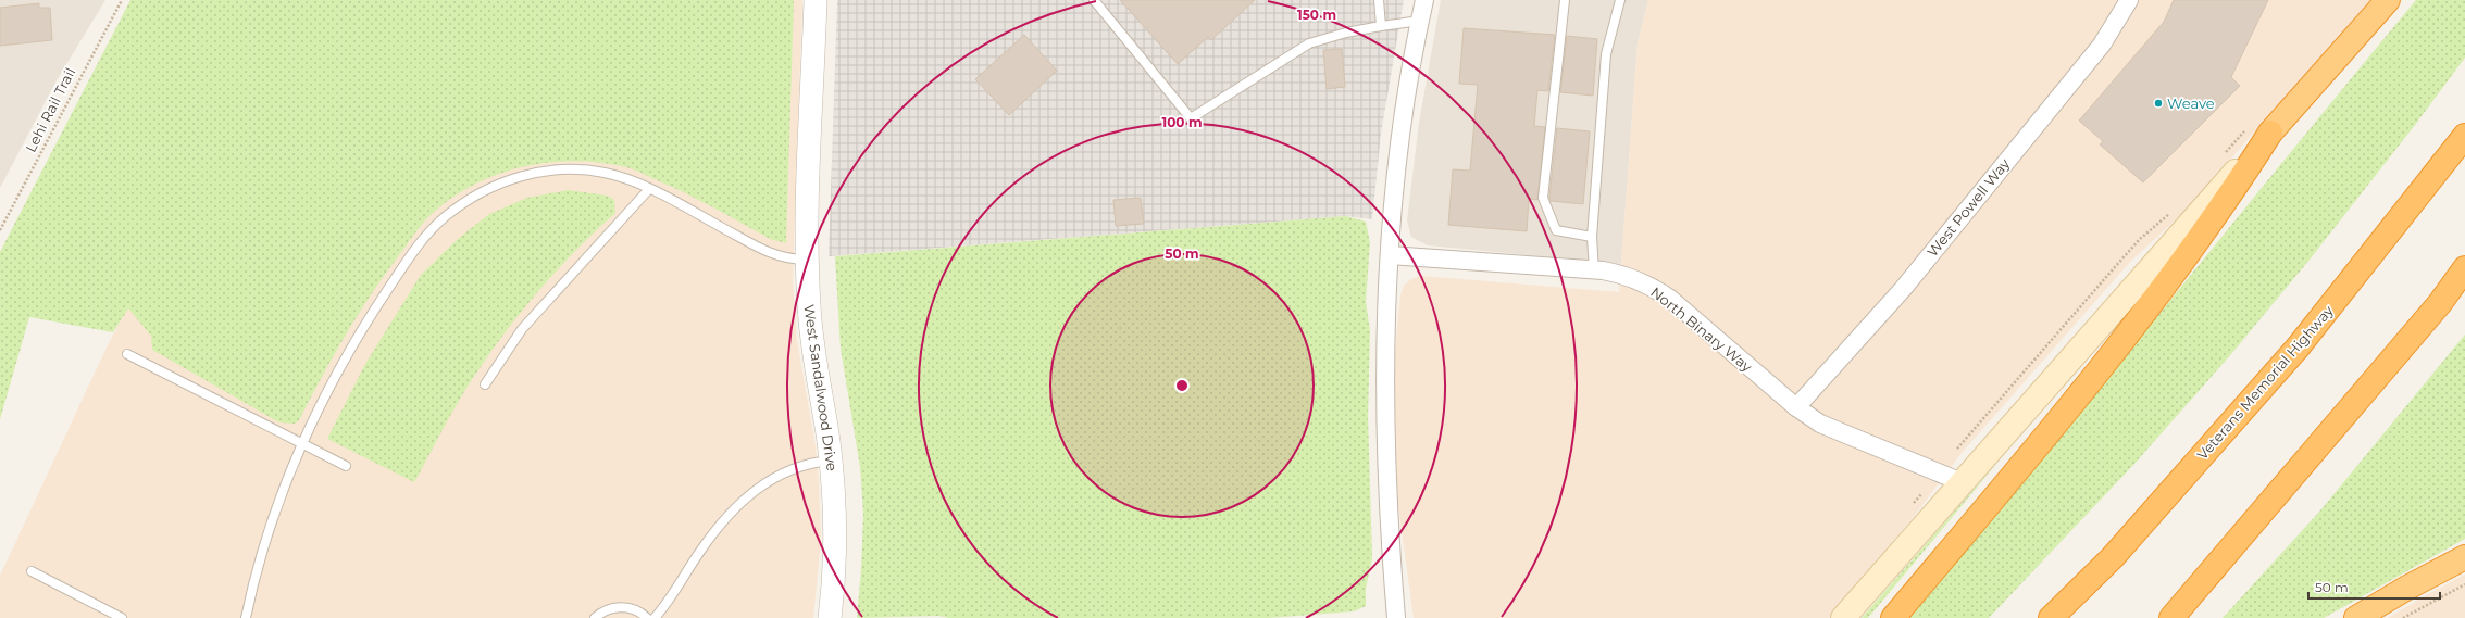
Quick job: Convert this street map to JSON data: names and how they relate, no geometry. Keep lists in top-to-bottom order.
{
  "streets": {
    "highway": ["Veterans Memorial Highway"],
    "street": ["West Powell Way", "North Binary Way", "West Sandalwood Drive"],
    "path": ["Lehi Rail Trail"]
  },
  "crossings": [
    ["West Powell Way", "North Binary Way"]
  ],
  "places": ["Weave"],
  "scale_bar": "50 m",
  "rings": ["150 m", "100 m", "50 m"]
}
